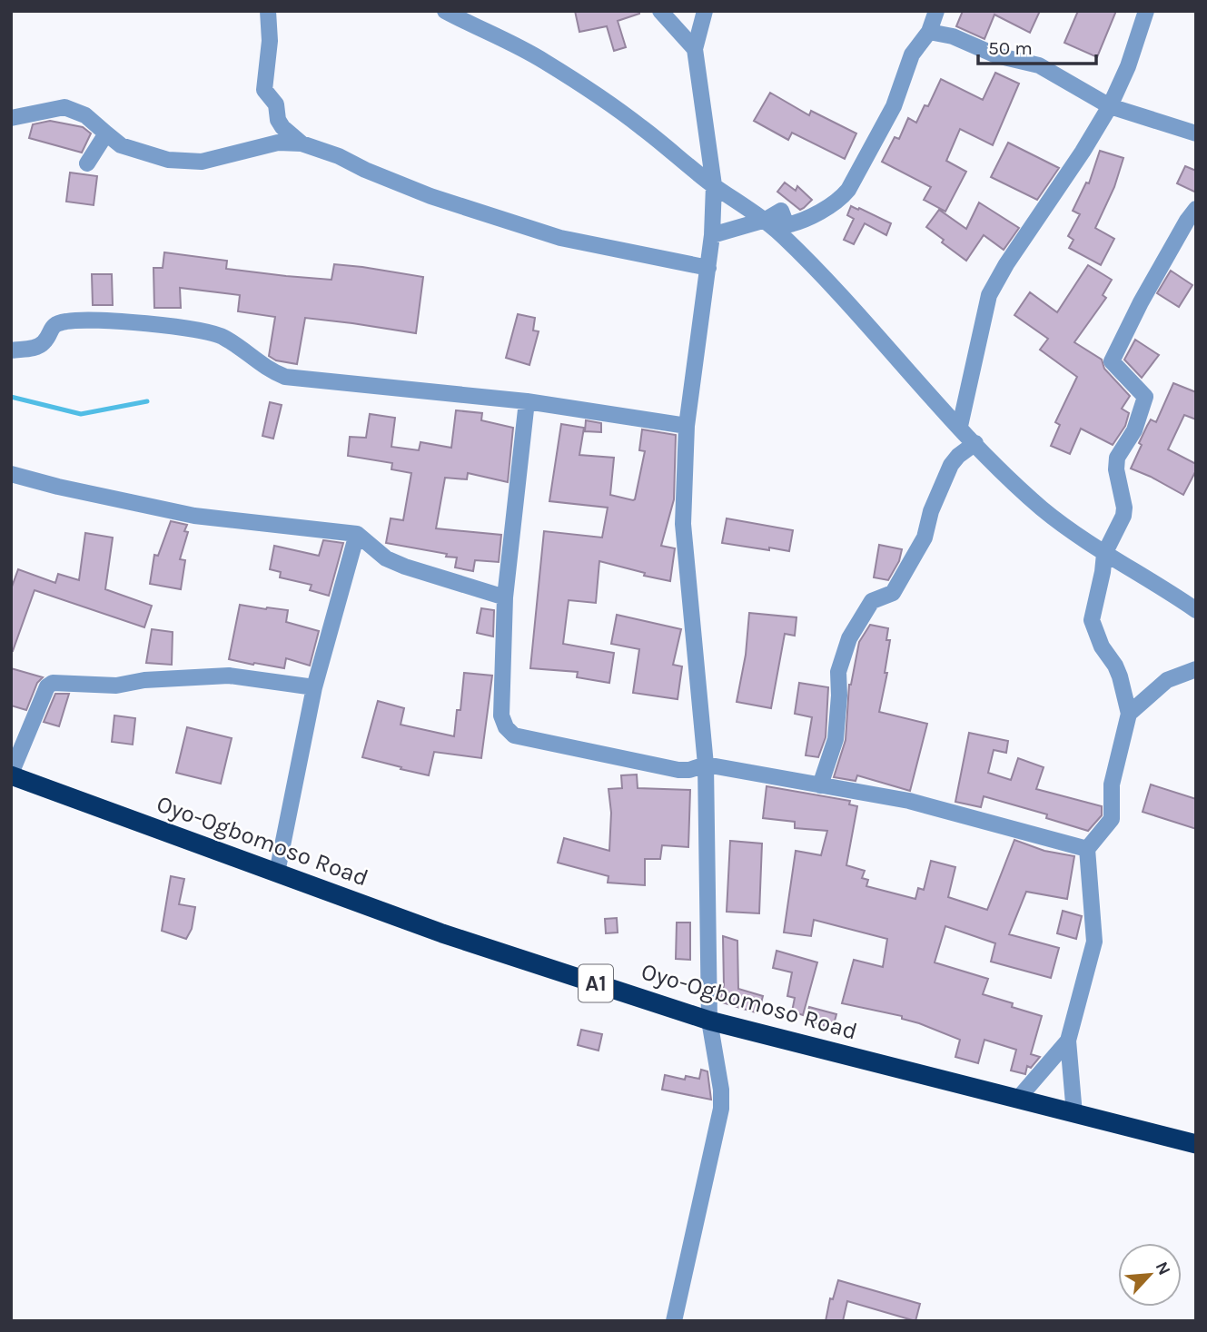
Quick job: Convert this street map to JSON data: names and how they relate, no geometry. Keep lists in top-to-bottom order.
{
  "streets": {
    "highway": ["Oyo-Ogbomoso Road", "A1"]
  },
  "scale_bar": "50 m",
  "north": "top right"
}
